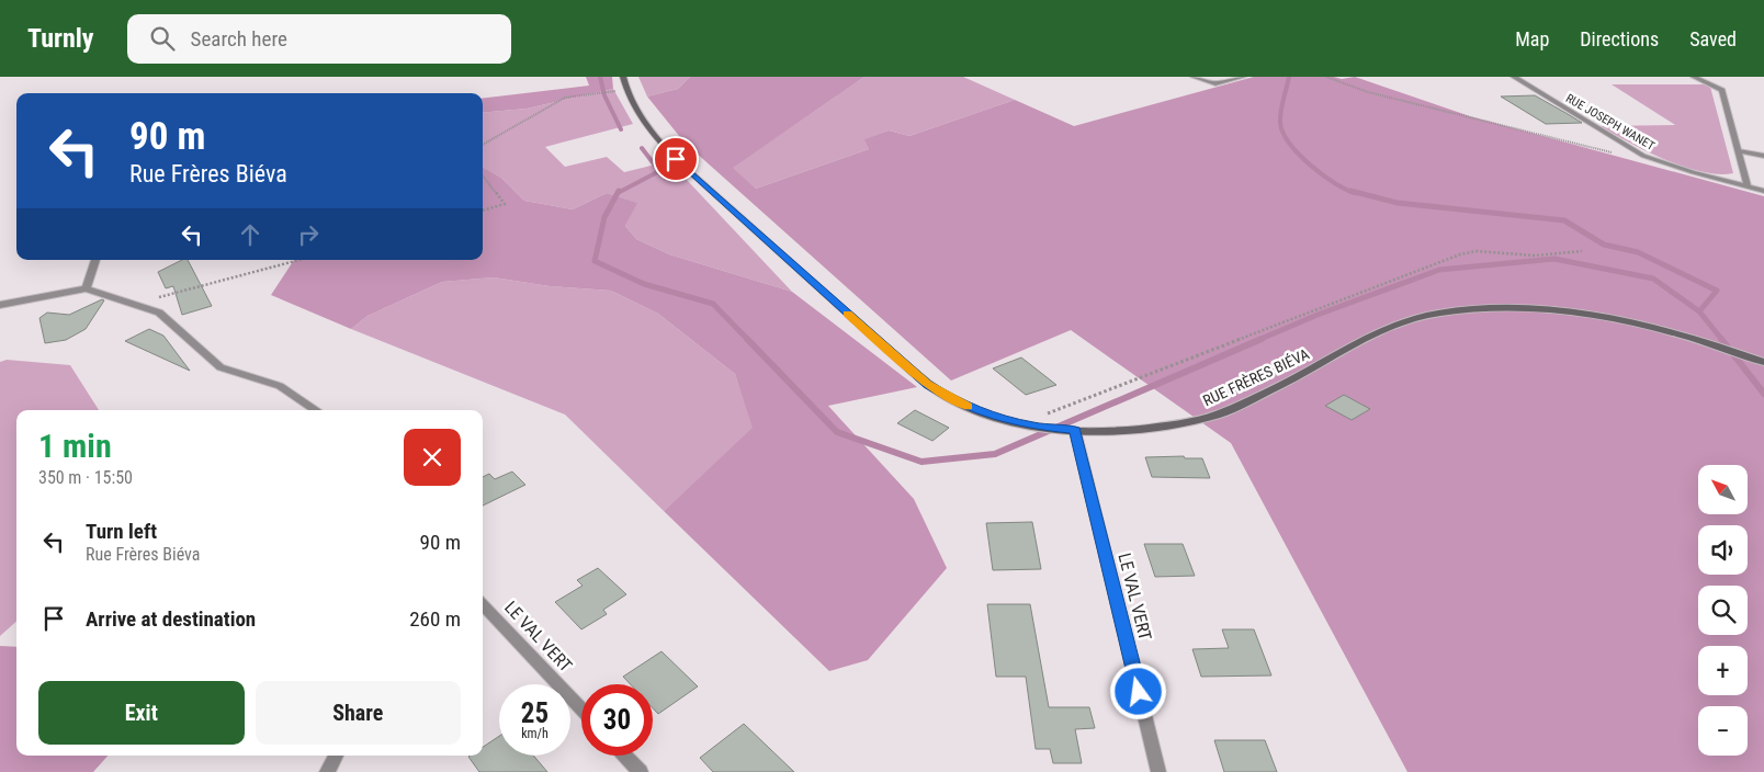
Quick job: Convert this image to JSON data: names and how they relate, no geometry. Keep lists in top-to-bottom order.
{
  "streets": {
    "street": ["RUE JOSEPH WANET", "RUE FRÈRES BIÉVA", "LE VAL VERT"]
  },
  "crossings": [
    ["RUE FRÈRES BIÉVA", "LE VAL VERT"]
  ],
  "north": "top left",
  "page": {
    "header": "Turnly",
    "search": "Search here",
    "nav": ["Map", "Directions", "Saved"],
    "turn": ["90 m", "Rue Frères Biéva"],
    "heading": ["1 min", "350 m · 15:50"],
    "map_buttons": ["+", "−"],
    "list": [
      {
        "name": "Turn left",
        "note": "Rue Frères Biéva",
        "value": "90 m"
      },
      {
        "name": "Arrive at destination",
        "value": "260 m"
      }
    ],
    "buttons": ["Exit", "Share"],
    "speed": "25 km/h",
    "limit": "30"
  }
}
